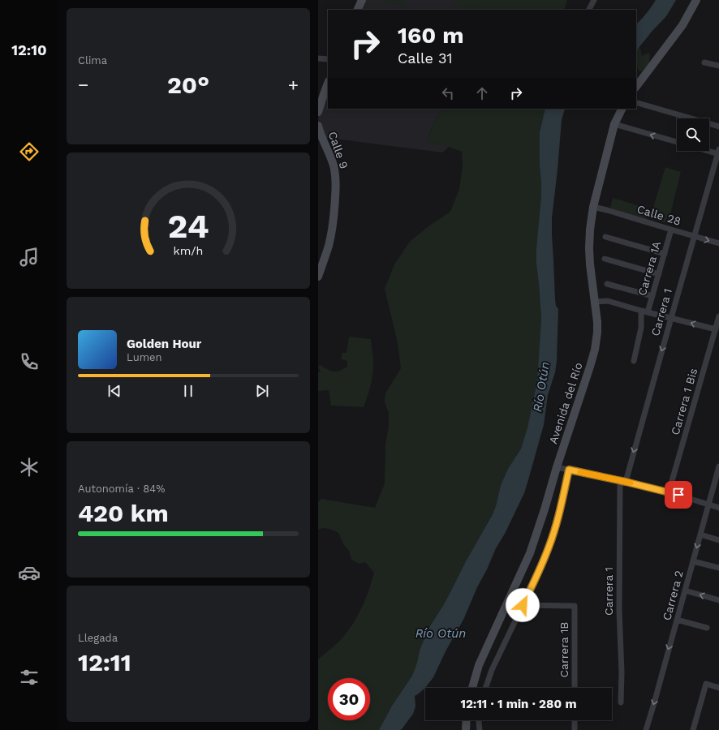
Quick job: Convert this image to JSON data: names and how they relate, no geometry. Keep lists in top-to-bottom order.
{
  "streets": {
    "main road": ["Calle 9", "Avenida del Río"],
    "street": [
      "Calle 28",
      "Carrera 1A",
      "Carrera 1",
      "Carrera 1 Bis",
      "Carrera 2",
      "Carrera 1B"
    ]
  },
  "crossings": [
    ["Calle 28", "Carrera 1A"],
    ["Calle 28", "Carrera 1"],
    ["Calle 28", "Avenida del Río"]
  ],
  "one_way": ["Carrera 2"],
  "water": ["Río Otún"],
  "page": {
    "tabs": "12:10",
    "tile": [
      "Clima",
      ["Autonomía · 84%", "420 km"],
      ["Llegada", "12:11"]
    ],
    "turn": ["160 m", "Calle 31"],
    "heat": ["−", "20°", "+"],
    "song": ["Golden Hour", "Lumen"],
    "limit": "30",
    "trip": "12:11 · 1 min · 280 m",
    "gauge": ["24", "km/h"]
  }
}
